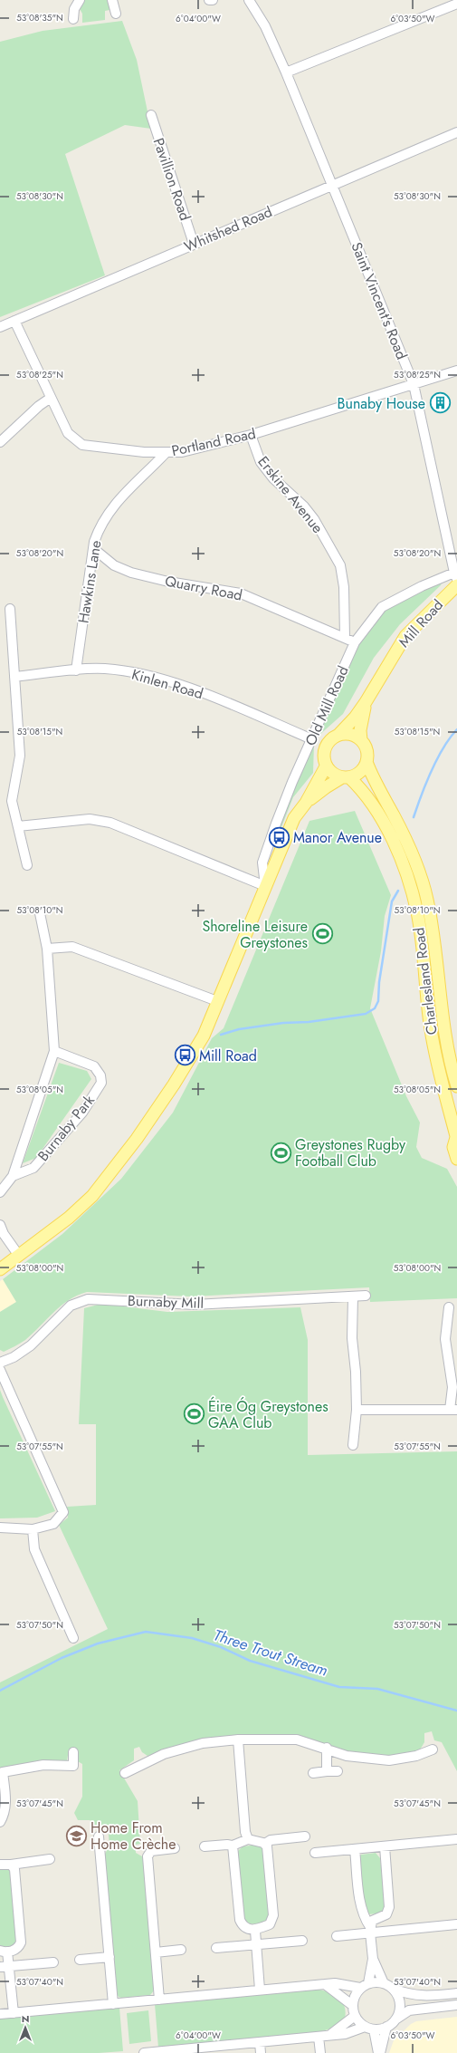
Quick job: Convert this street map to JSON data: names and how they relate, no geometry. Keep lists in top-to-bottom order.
{
  "streets": {
    "main road": ["Mill Road", "Charlesland Road"],
    "street": [
      "Pavillion Road",
      "Whitshed Road",
      "Saint Vincent's Road",
      "Portland Road",
      "Erskine Avenue",
      "Hawkins Lane",
      "Quarry Road",
      "Kinlen Road",
      "Old Mill Road",
      "Burnaby Park",
      "Burnaby Mill"
    ]
  },
  "crossings": [
    ["Pavillion Road", "Whitshed Road"],
    ["Whitshed Road", "Saint Vincent's Road"],
    ["Whitshed Road", "Portland Road"],
    ["Saint Vincent's Road", "Portland Road"],
    ["Saint Vincent's Road", "Old Mill Road"],
    ["Portland Road", "Erskine Avenue"],
    ["Portland Road", "Hawkins Lane"],
    ["Erskine Avenue", "Quarry Road"],
    ["Hawkins Lane", "Quarry Road"],
    ["Hawkins Lane", "Kinlen Road"],
    ["Quarry Road", "Old Mill Road"],
    ["Mill Road", "Charlesland Road"],
    ["Kinlen Road", "Old Mill Road"]
  ],
  "water": ["Three Trout Stream"],
  "places": {
    "building": ["Bunaby House"],
    "bus stop": ["Manor Avenue", "Mill Road"],
    "sports": ["Shoreline Leisure Greystones", "Greystones Rugby Football Club", "Éire Óg Greystones GAA Club"],
    "school or university": ["Home From Home Crèche"]
  },
  "north": "top",
  "coordinates": [
    "53°08'35\"N",
    "6°04'00\"W",
    "6°03'50\"W",
    "53°08'30\"N",
    "53°08'25\"N",
    "53°08'20\"N",
    "53°08'15\"N",
    "53°08'10\"N",
    "53°08'05\"N",
    "53°08'00\"N",
    "53°07'55\"N",
    "53°07'50\"N",
    "53°07'45\"N",
    "53°07'40\"N"
  ]
}
